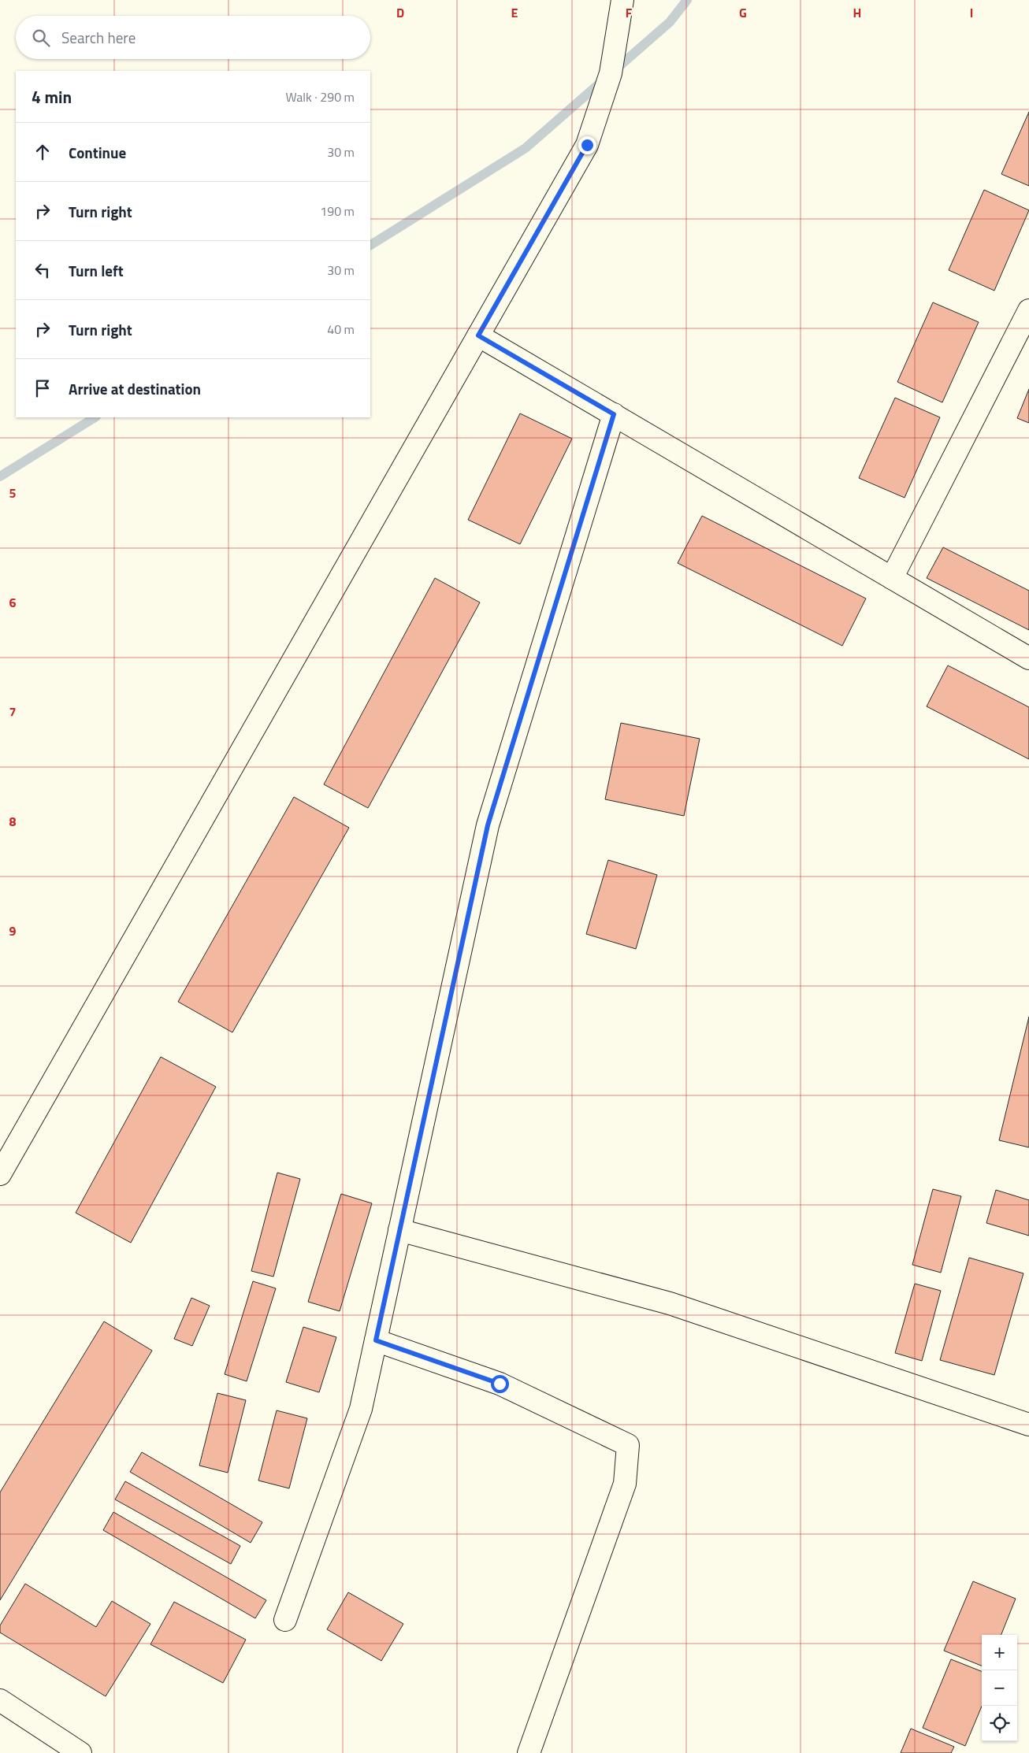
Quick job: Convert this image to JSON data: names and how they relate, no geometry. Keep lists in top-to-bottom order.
{
  "page": {
    "search": "Search here",
    "heading": ["4 min", "Walk · 290 m"],
    "list": [
      ["Continue", "30 m"],
      ["Turn right", "190 m"],
      ["Turn left", "30 m"],
      ["Turn right", "40 m"],
      "Arrive at destination"
    ],
    "map_buttons": ["+", "−"]
  },
  "grid": {
    "columns": [
      "D",
      "E",
      "F",
      "G",
      "H",
      "I"
    ],
    "rows": [
      "5",
      "6",
      "7",
      "8",
      "9"
    ]
  }
}
